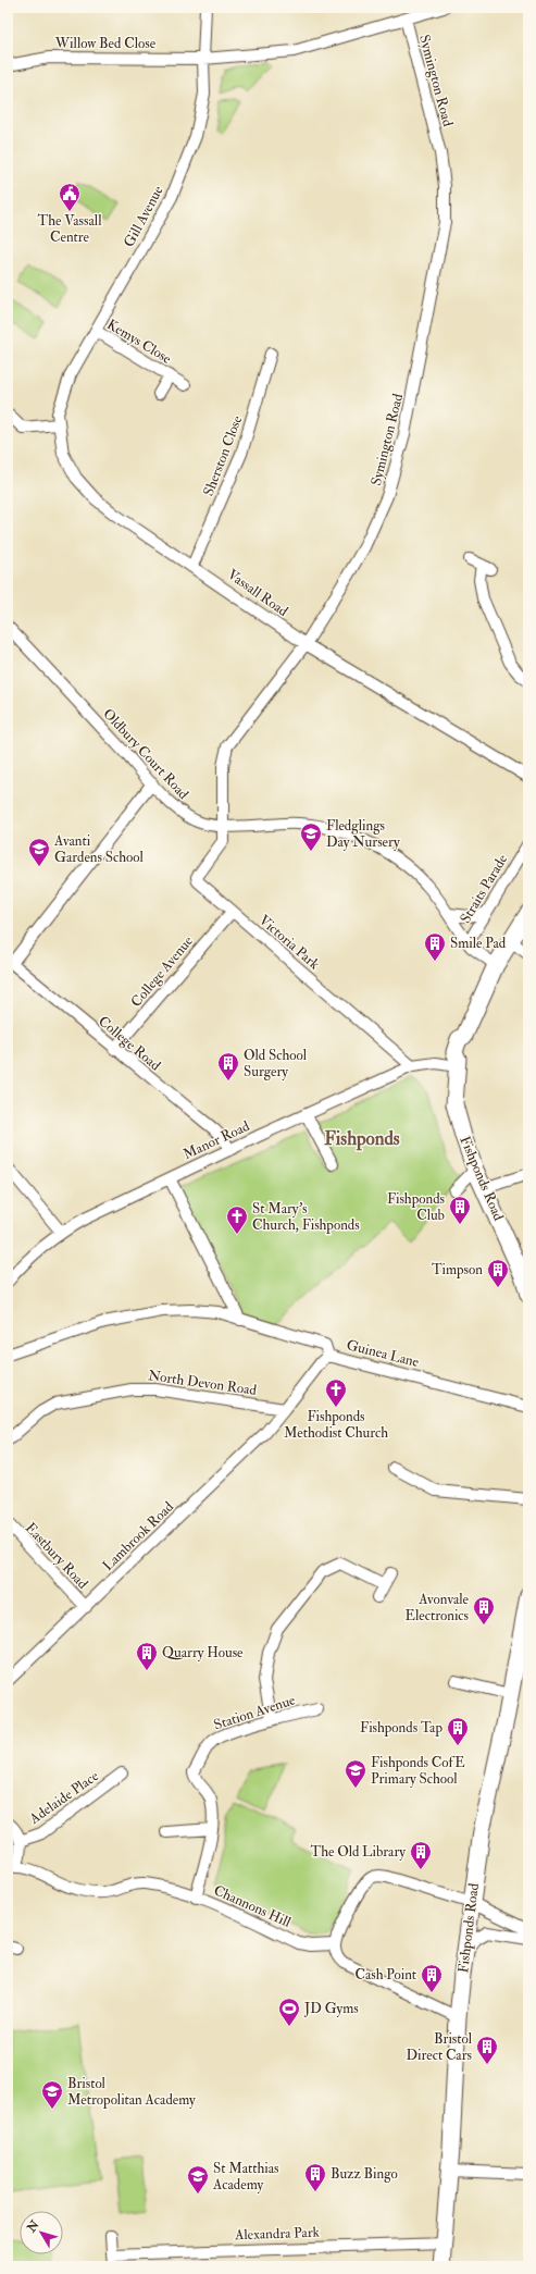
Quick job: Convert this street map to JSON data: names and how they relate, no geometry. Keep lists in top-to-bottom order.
{
  "streets": {
    "main road": ["Fishponds Road"],
    "street": [
      "Willow Bed Close",
      "Symington Road",
      "Gill Avenue",
      "Kemys Close",
      "Sherston Close",
      "Vassall Road",
      "Oldbury Court Road",
      "Straits Parade",
      "Victoria Park",
      "College Avenue",
      "College Road",
      "Manor Road",
      "Guinea Lane",
      "North Devon Road",
      "Lambrook Road",
      "Eastbury Road",
      "Station Avenue",
      "Adelaide Place",
      "Channons Hill",
      "Alexandra Park"
    ]
  },
  "crossings": [
    ["Willow Bed Close", "Symington Road"],
    ["Willow Bed Close", "Gill Avenue"],
    ["Symington Road", "Vassall Road"],
    ["Symington Road", "Oldbury Court Road"],
    ["Symington Road", "Victoria Park"],
    ["Gill Avenue", "Kemys Close"],
    ["Gill Avenue", "Vassall Road"],
    ["Sherston Close", "Vassall Road"],
    ["Oldbury Court Road", "Straits Parade"],
    ["Oldbury Court Road", "Victoria Park"],
    ["Victoria Park", "College Avenue"],
    ["Victoria Park", "Manor Road"],
    ["College Avenue", "College Road"],
    ["College Road", "Manor Road"],
    ["Manor Road", "Fishponds Road"],
    ["Fishponds Road", "Alexandra Park"],
    ["North Devon Road", "Lambrook Road"],
    ["Lambrook Road", "Eastbury Road"],
    ["Station Avenue", "Channons Hill"]
  ],
  "districts": ["Fishponds"],
  "places": {
    "public building": ["The Vassall Centre"],
    "school or university": [
      "Fledglings Day Nursery",
      "Avanti Gardens School",
      "Fishponds CofE Primary School",
      "Bristol Metropolitan Academy",
      "St Matthias Academy"
    ],
    "building": [
      "Smile Pad",
      "Old School Surgery",
      "Fishponds Club",
      "Timpson",
      "Avonvale Electronics",
      "Quarry House",
      "Fishponds Tap",
      "The Old Library",
      "Cash Point",
      "Bristol Direct Cars",
      "Buzz Bingo"
    ],
    "church": ["St Mary's Church, Fishponds", "Fishponds Methodist Church"],
    "sports": ["JD Gyms"]
  },
  "north": "top left"
}
